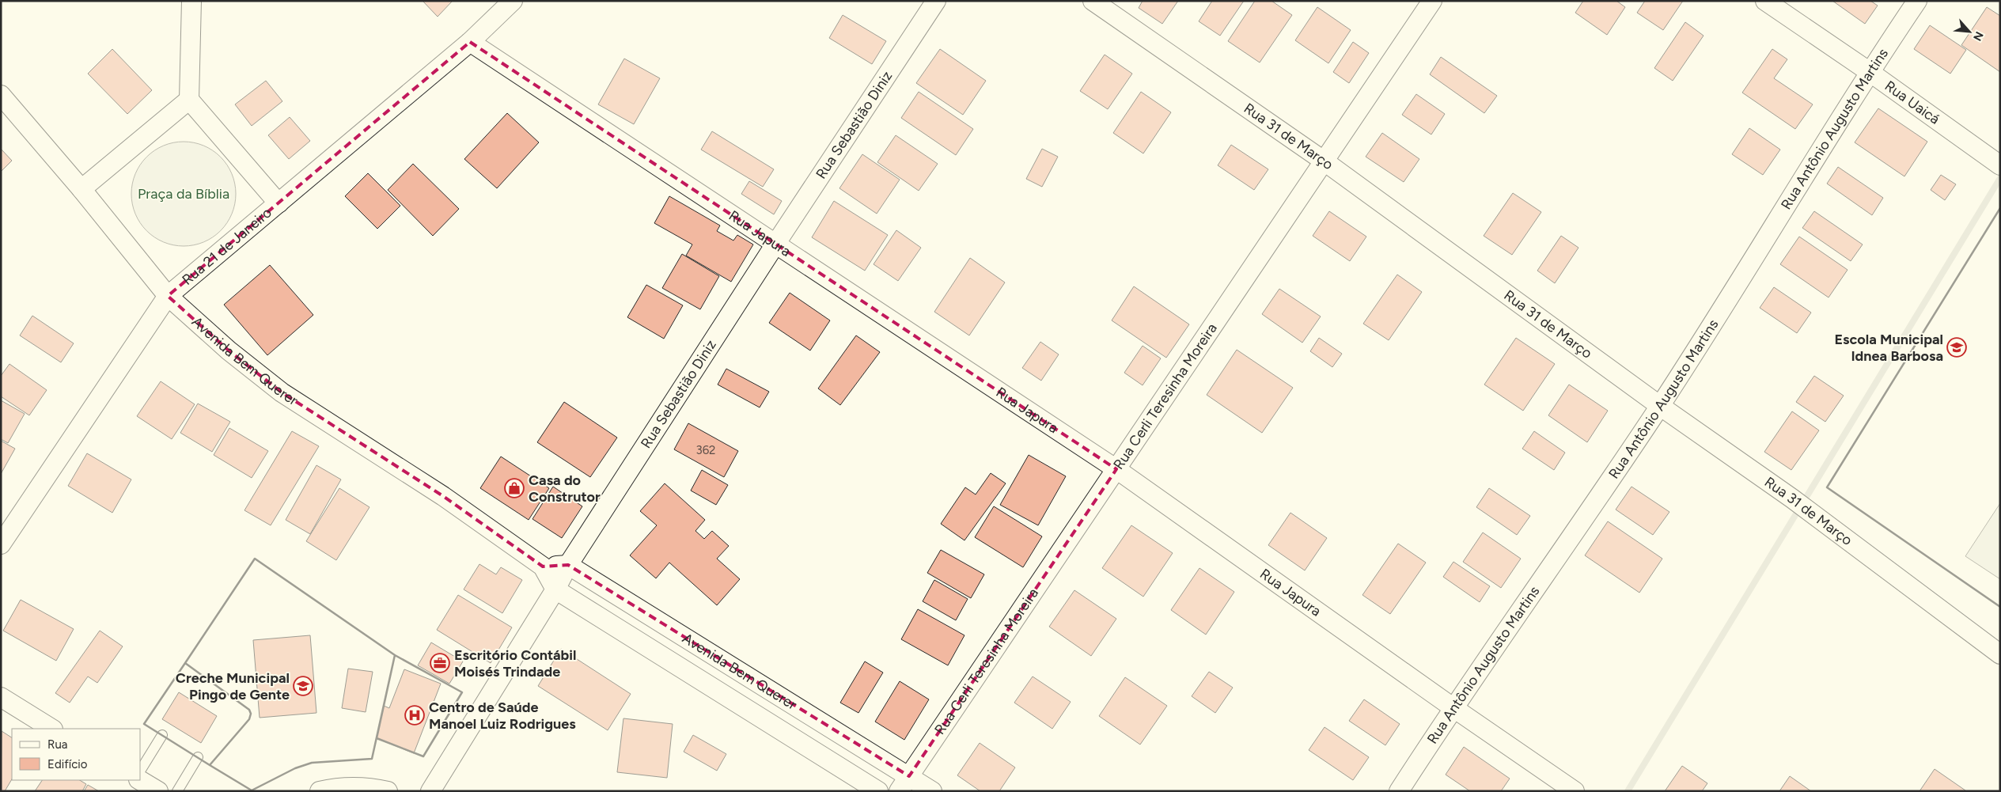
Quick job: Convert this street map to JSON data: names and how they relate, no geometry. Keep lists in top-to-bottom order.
{
  "streets": {
    "street": [
      "Rua Uaicá",
      "Rua Sebastião Diniz",
      "Rua Antônio Augusto Martins",
      "Rua 31 de Março",
      "Rua Japura",
      "Rua 21 de Janeiro",
      "Avenida Bem Querer",
      "Rua Cerli Teresinha Moreira"
    ]
  },
  "crossings": [
    ["Rua Uaicá", "Rua Antônio Augusto Martins"],
    ["Rua Sebastião Diniz", "Rua Japura"],
    ["Rua Sebastião Diniz", "Avenida Bem Querer"],
    ["Rua Antônio Augusto Martins", "Rua 31 de Março"],
    ["Rua Antônio Augusto Martins", "Rua Japura"],
    ["Rua 31 de Março", "Rua Cerli Teresinha Moreira"],
    ["Rua Japura", "Rua 21 de Janeiro"],
    ["Rua Japura", "Rua Cerli Teresinha Moreira"],
    ["Rua 21 de Janeiro", "Avenida Bem Querer"],
    ["Avenida Bem Querer", "Rua Cerli Teresinha Moreira"]
  ],
  "parks": ["Praça da Bíblia"],
  "places": {
    "school or university": ["Escola Municipal Idnea Barbosa", "Creche Municipal Pingo de Gente"],
    "shop": ["Casa do Construtor"],
    "office": ["Escritório Contábil Moisés Trindade"],
    "hospital": ["Centro de Saúde Manoel Luiz Rodrigues"]
  },
  "house_numbers": ["362"],
  "legend": ["Rua", "Edifício"],
  "north": "bottom right"
}
